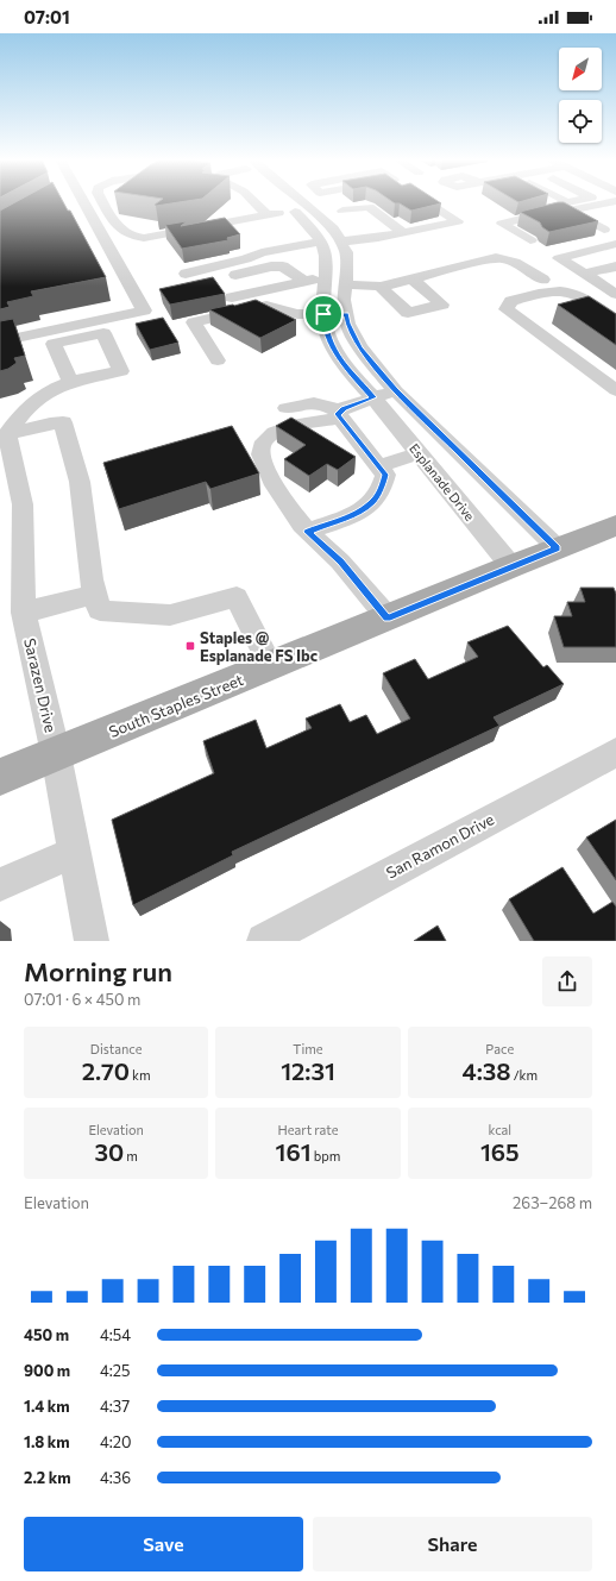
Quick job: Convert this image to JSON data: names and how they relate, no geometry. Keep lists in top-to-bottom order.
{
  "streets": {
    "main road": ["South Staples Street"],
    "street": ["Esplanade Drive", "Sarazen Drive", "San Ramon Drive"]
  },
  "crossings": [
    ["Esplanade Drive", "South Staples Street"],
    ["Sarazen Drive", "South Staples Street"]
  ],
  "places": {
    "transit": ["Staples @ Esplanade FS Ibc"]
  },
  "north": "bottom left",
  "page": {
    "status": "07:01",
    "heading": ["Morning run", "07:01 · 6 × 450 m"],
    "stats": [
      ["Distance", "2.70 km"],
      ["Time", "12:31"],
      ["Pace", "4:38 /km"],
      ["Elevation", "30 m"],
      ["Heart rate", "161 bpm"],
      ["kcal", "165"]
    ],
    "chart": ["Elevation", "263–268 m"],
    "list": [
      {
        "name": "450 m",
        "note": "4:54"
      },
      {
        "name": "900 m",
        "note": "4:25"
      },
      {
        "name": "1.4 km",
        "note": "4:37"
      },
      {
        "name": "1.8 km",
        "note": "4:20"
      },
      {
        "name": "2.2 km",
        "note": "4:36"
      }
    ],
    "buttons": ["Save", "Share"]
  }
}
